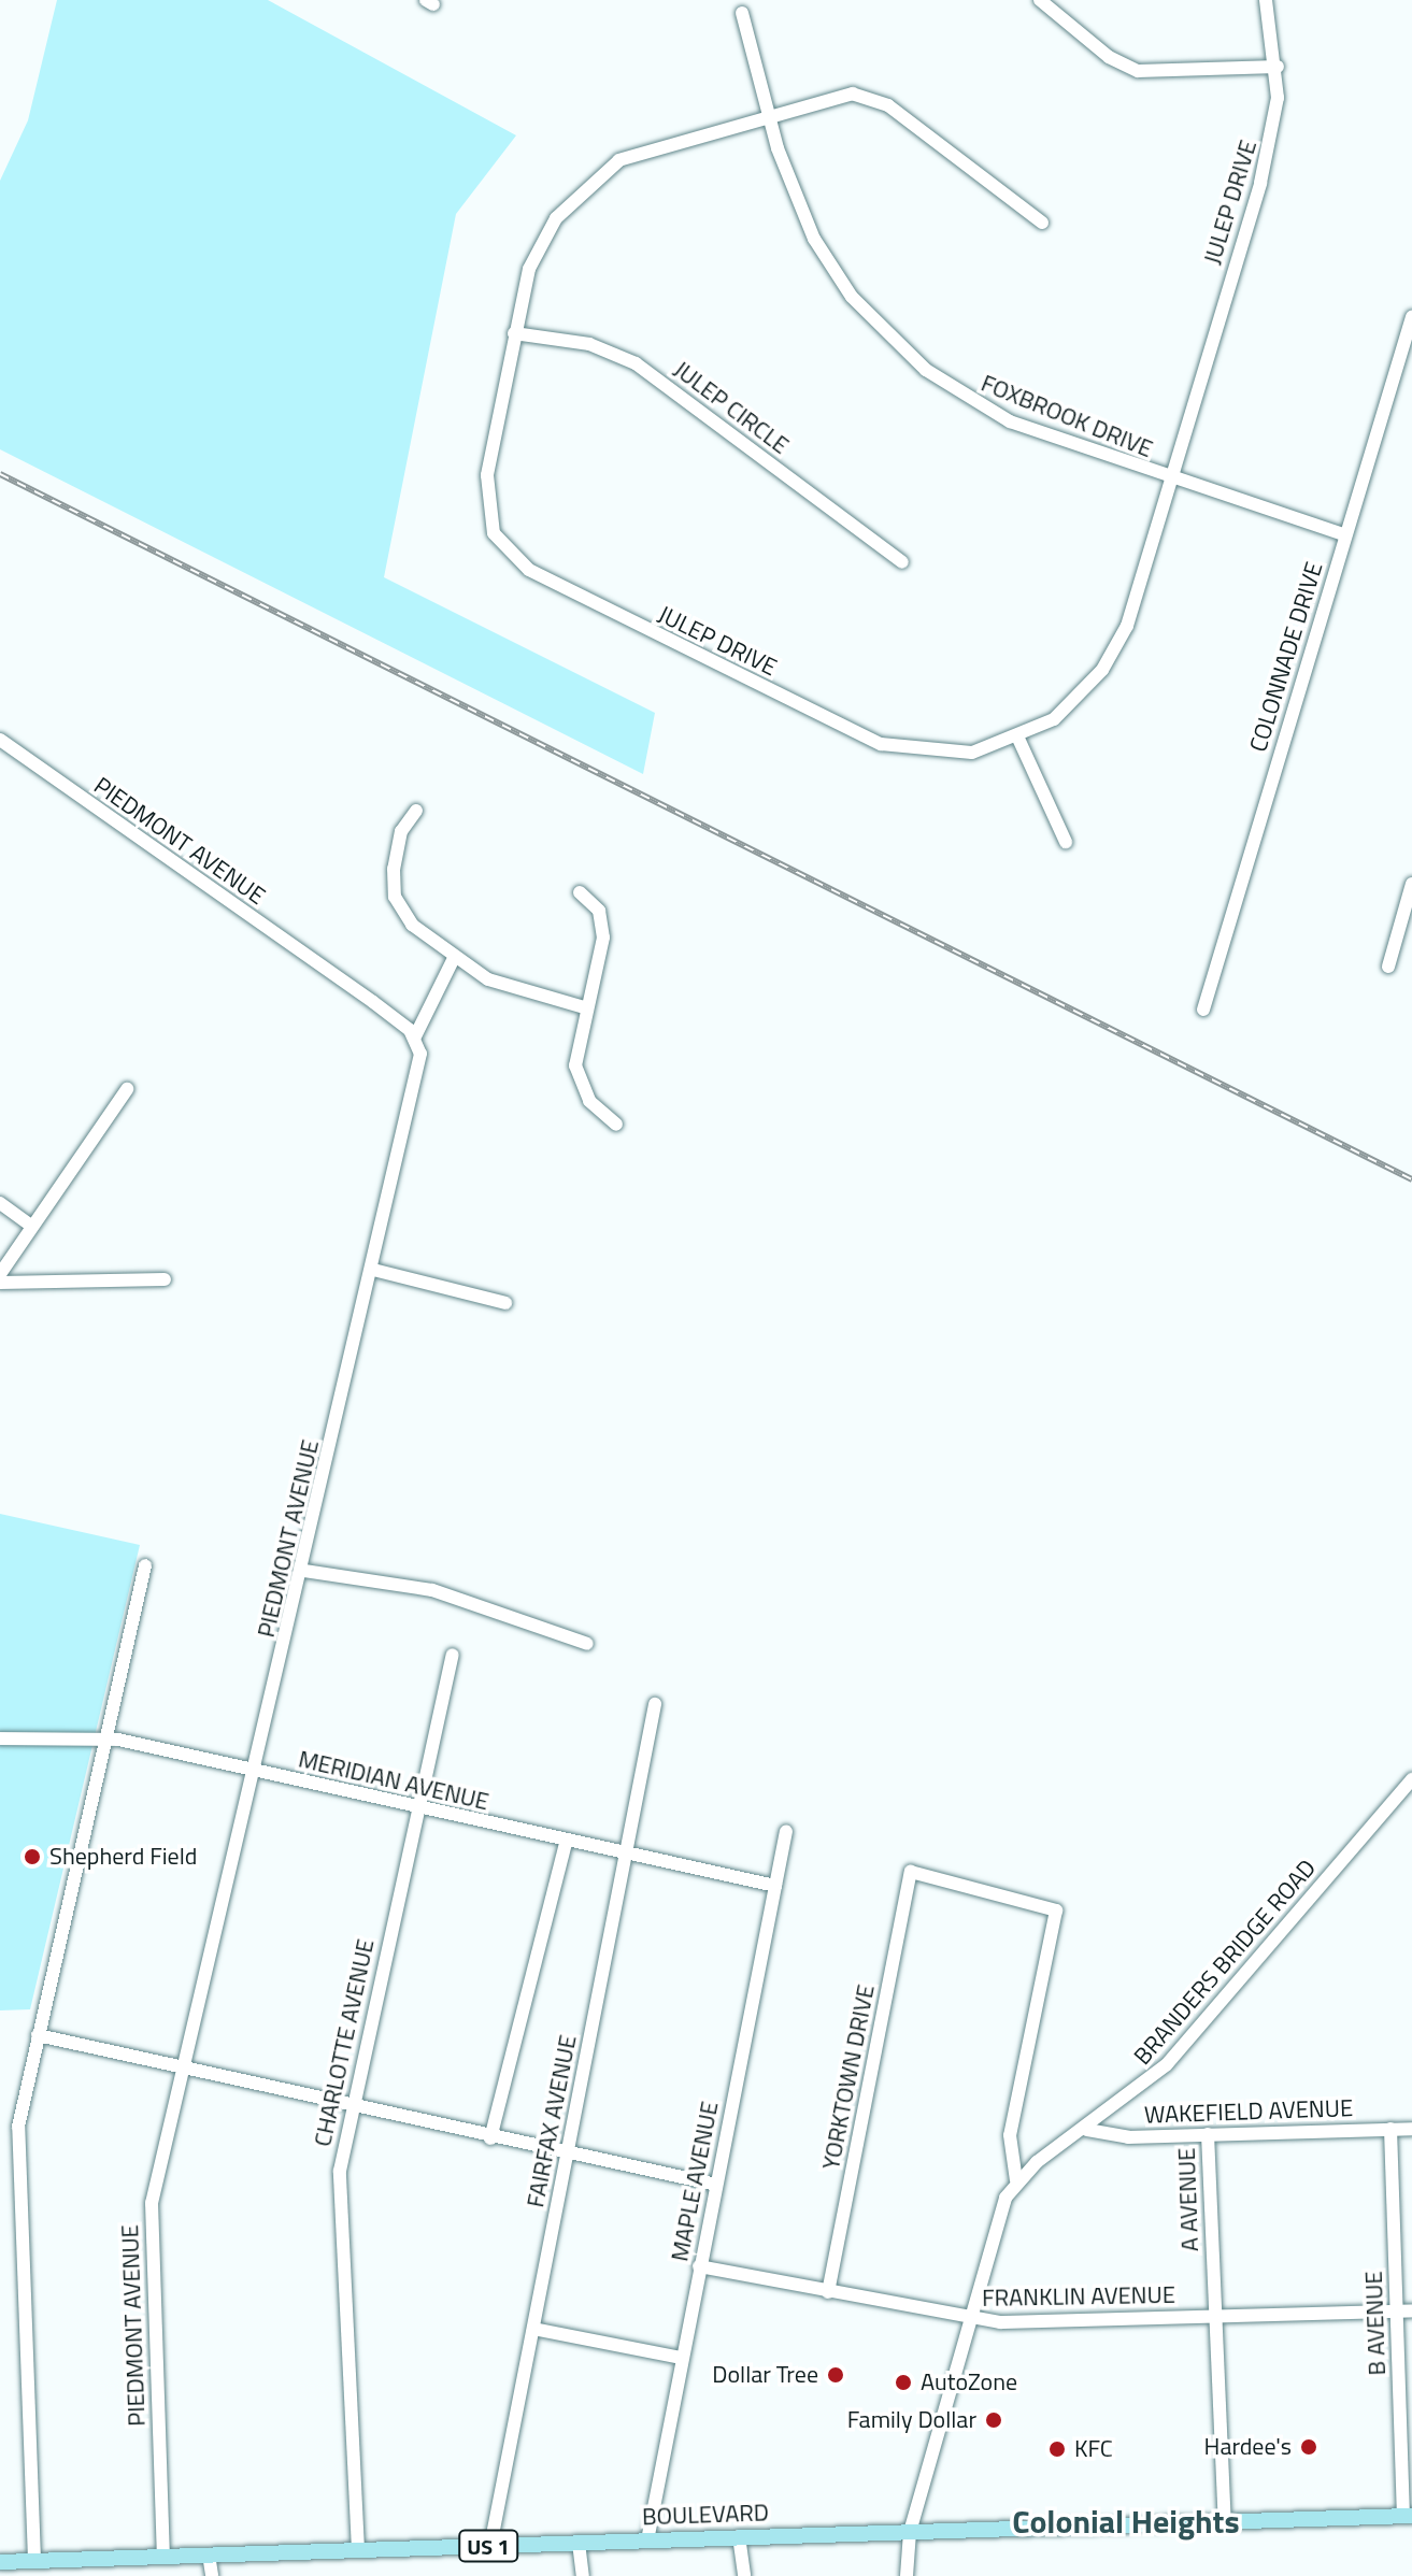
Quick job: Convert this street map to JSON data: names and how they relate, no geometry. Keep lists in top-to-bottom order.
{
  "streets": {
    "main road": ["BOULEVARD", "US 1"],
    "street": [
      "JULEP DRIVE",
      "JULEP CIRCLE",
      "FOXBROOK DRIVE",
      "COLONNADE DRIVE",
      "PIEDMONT AVENUE",
      "MERIDIAN AVENUE",
      "BRANDERS BRIDGE ROAD",
      "CHARLOTTE AVENUE",
      "YORKTOWN DRIVE",
      "WAKEFIELD AVENUE",
      "FAIRFAX AVENUE",
      "MAPLE AVENUE",
      "A AVENUE",
      "FRANKLIN AVENUE",
      "B AVENUE"
    ]
  },
  "crossings": [
    ["JULEP DRIVE", "JULEP CIRCLE"],
    ["JULEP DRIVE", "FOXBROOK DRIVE"],
    ["FOXBROOK DRIVE", "COLONNADE DRIVE"],
    ["PIEDMONT AVENUE", "MERIDIAN AVENUE"],
    ["PIEDMONT AVENUE", "BOULEVARD"],
    ["MERIDIAN AVENUE", "CHARLOTTE AVENUE"],
    ["MERIDIAN AVENUE", "FAIRFAX AVENUE"],
    ["MERIDIAN AVENUE", "MAPLE AVENUE"],
    ["BRANDERS BRIDGE ROAD", "YORKTOWN DRIVE"],
    ["BRANDERS BRIDGE ROAD", "WAKEFIELD AVENUE"],
    ["BRANDERS BRIDGE ROAD", "FRANKLIN AVENUE"],
    ["BRANDERS BRIDGE ROAD", "BOULEVARD"],
    ["CHARLOTTE AVENUE", "BOULEVARD"],
    ["YORKTOWN DRIVE", "FRANKLIN AVENUE"],
    ["WAKEFIELD AVENUE", "A AVENUE"],
    ["WAKEFIELD AVENUE", "B AVENUE"],
    ["FAIRFAX AVENUE", "BOULEVARD"],
    ["MAPLE AVENUE", "FRANKLIN AVENUE"],
    ["MAPLE AVENUE", "BOULEVARD"],
    ["A AVENUE", "FRANKLIN AVENUE"],
    ["A AVENUE", "BOULEVARD"],
    ["FRANKLIN AVENUE", "B AVENUE"],
    ["B AVENUE", "BOULEVARD"]
  ],
  "districts": ["Colonial Heights"],
  "places": [
    "Shepherd Field",
    "Dollar Tree",
    "AutoZone",
    "Family Dollar",
    "Hardee's",
    "KFC"
  ]
}
